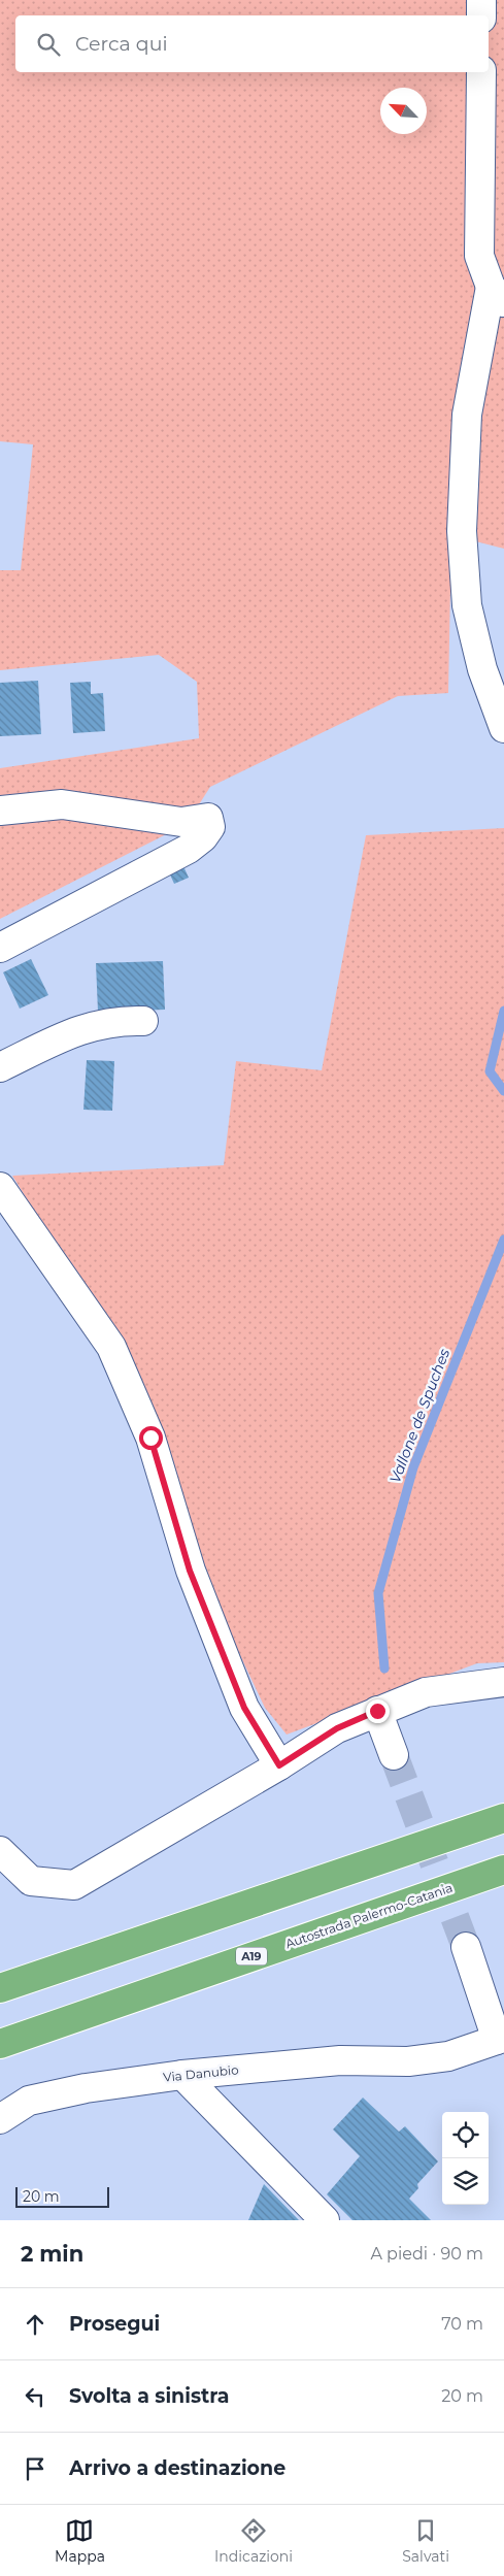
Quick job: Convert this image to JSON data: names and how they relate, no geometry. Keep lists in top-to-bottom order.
{
  "streets": {
    "highway": ["Autostrada Palermo-Catania", "A19"],
    "street": ["Via Danubio"]
  },
  "water": ["Vallone de Spuches"],
  "scale_bar": "20 m",
  "north": "top left",
  "page": {
    "search": "Cerca qui",
    "scale": "20 m",
    "heading": ["2 min", "A piedi · 90 m"],
    "list": [
      ["Prosegui", "70 m"],
      ["Svolta a sinistra", "20 m"],
      "Arrivo a destinazione"
    ],
    "nav": ["Mappa", "Indicazioni", "Salvati"]
  }
}
